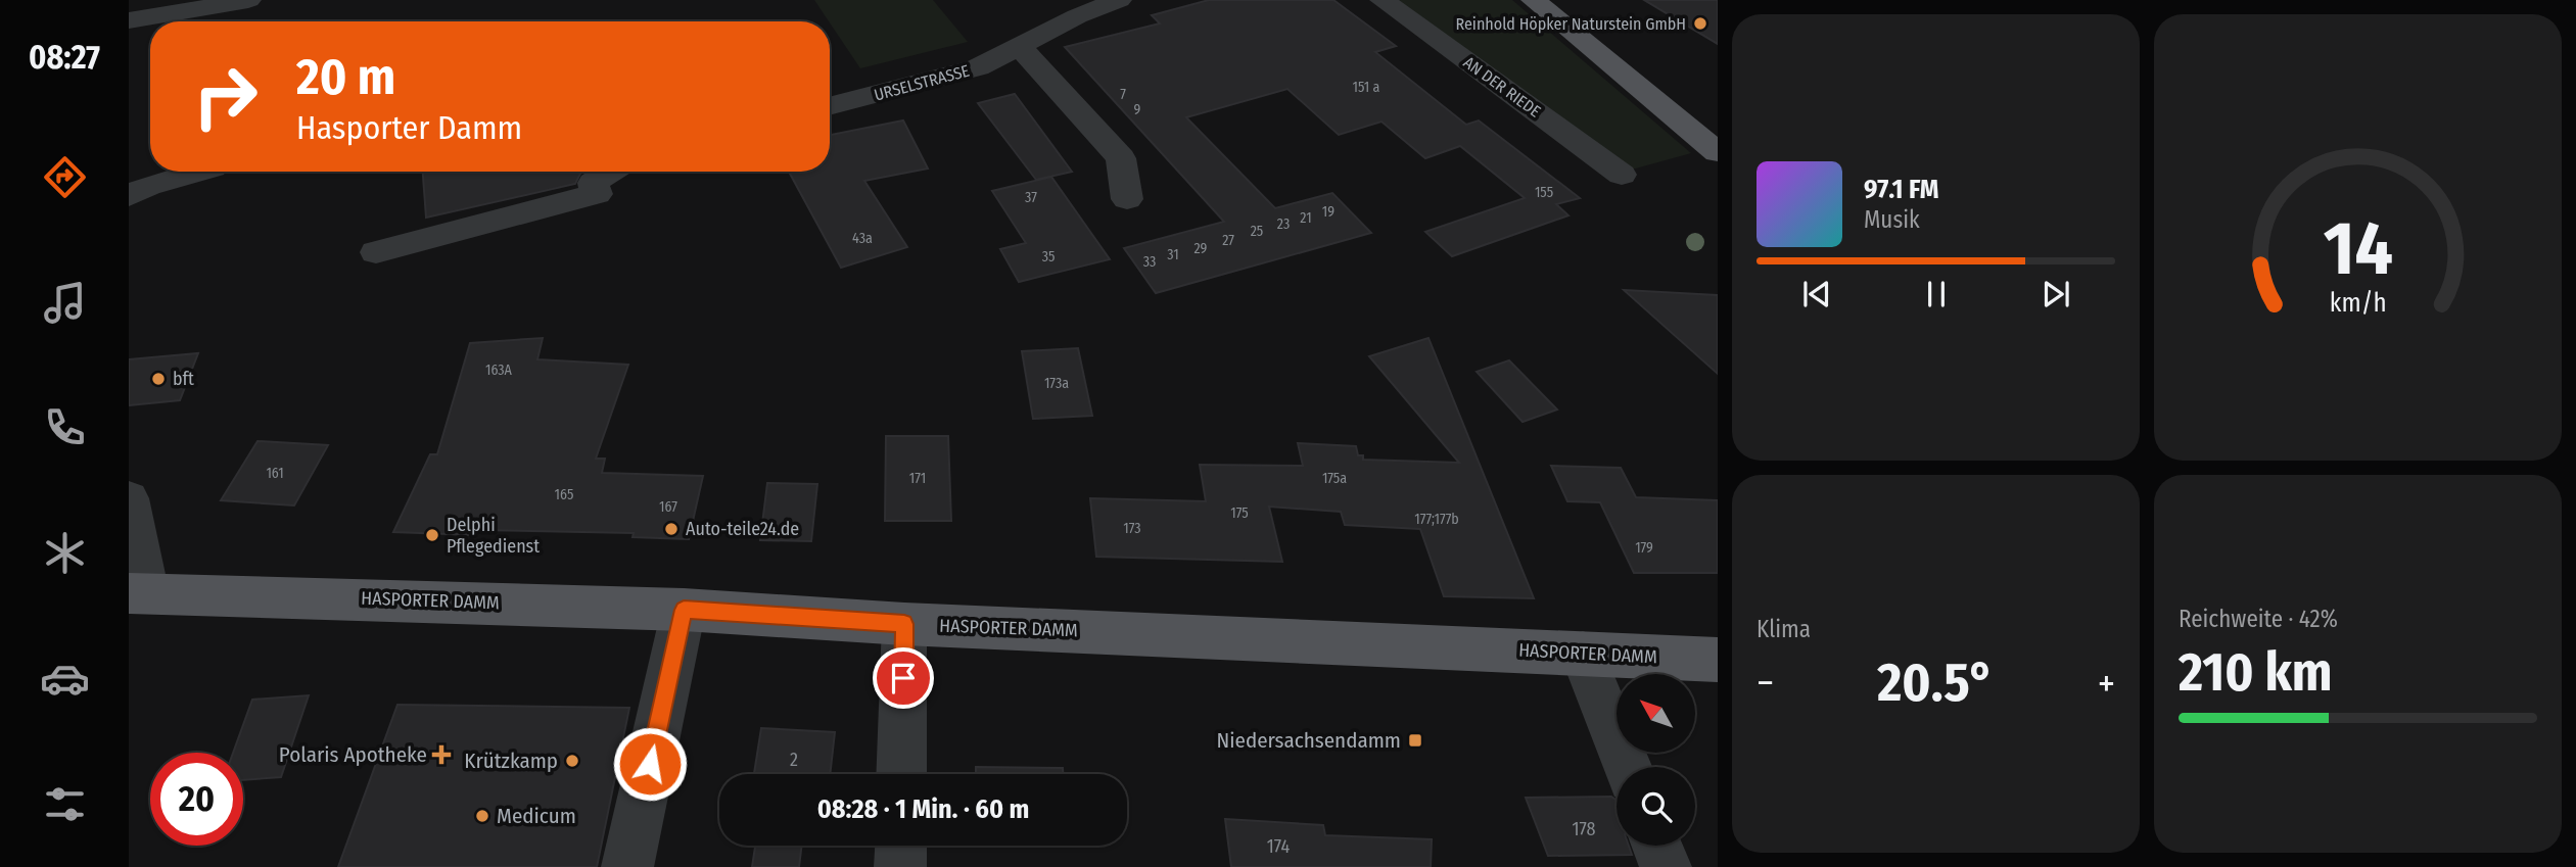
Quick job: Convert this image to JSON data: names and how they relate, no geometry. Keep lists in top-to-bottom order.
{
  "streets": {
    "main road": ["HASPORTER DAMM"],
    "street": ["URSELSTRASSE", "AN DER RIEDE"]
  },
  "places": {
    "other": [
      "Reinhold Höpker Naturstein GmbH",
      "bft",
      "Auto-teile24.de",
      "Delphi Pflegedienst",
      "Krützkamp",
      "Medicum"
    ],
    "transit": ["Niedersachsendamm"],
    "health": ["Polaris Apotheke"]
  },
  "house_numbers": [
    "151 a",
    "7",
    "9",
    "155",
    "37",
    "19",
    "21",
    "23",
    "25",
    "43a",
    "27",
    "29",
    "31",
    "35",
    "33",
    "163A",
    "173a",
    "161",
    "171",
    "175a",
    "165",
    "167",
    "175",
    "177;177b",
    "173",
    "179",
    "2",
    "178",
    "174"
  ],
  "north": "top left",
  "page": {
    "tabs": "08:27",
    "turn": ["20 m", "Hasporter Damm"],
    "song": ["97.1 FM", "Musik"],
    "tile": [
      "Klima",
      ["Reichweite · 42%", "210 km"]
    ],
    "heat": ["−", "20.5°", "+"],
    "limit": "20",
    "trip": "08:28 · 1 Min. · 60 m",
    "gauge": ["14", "km/h"]
  }
}
